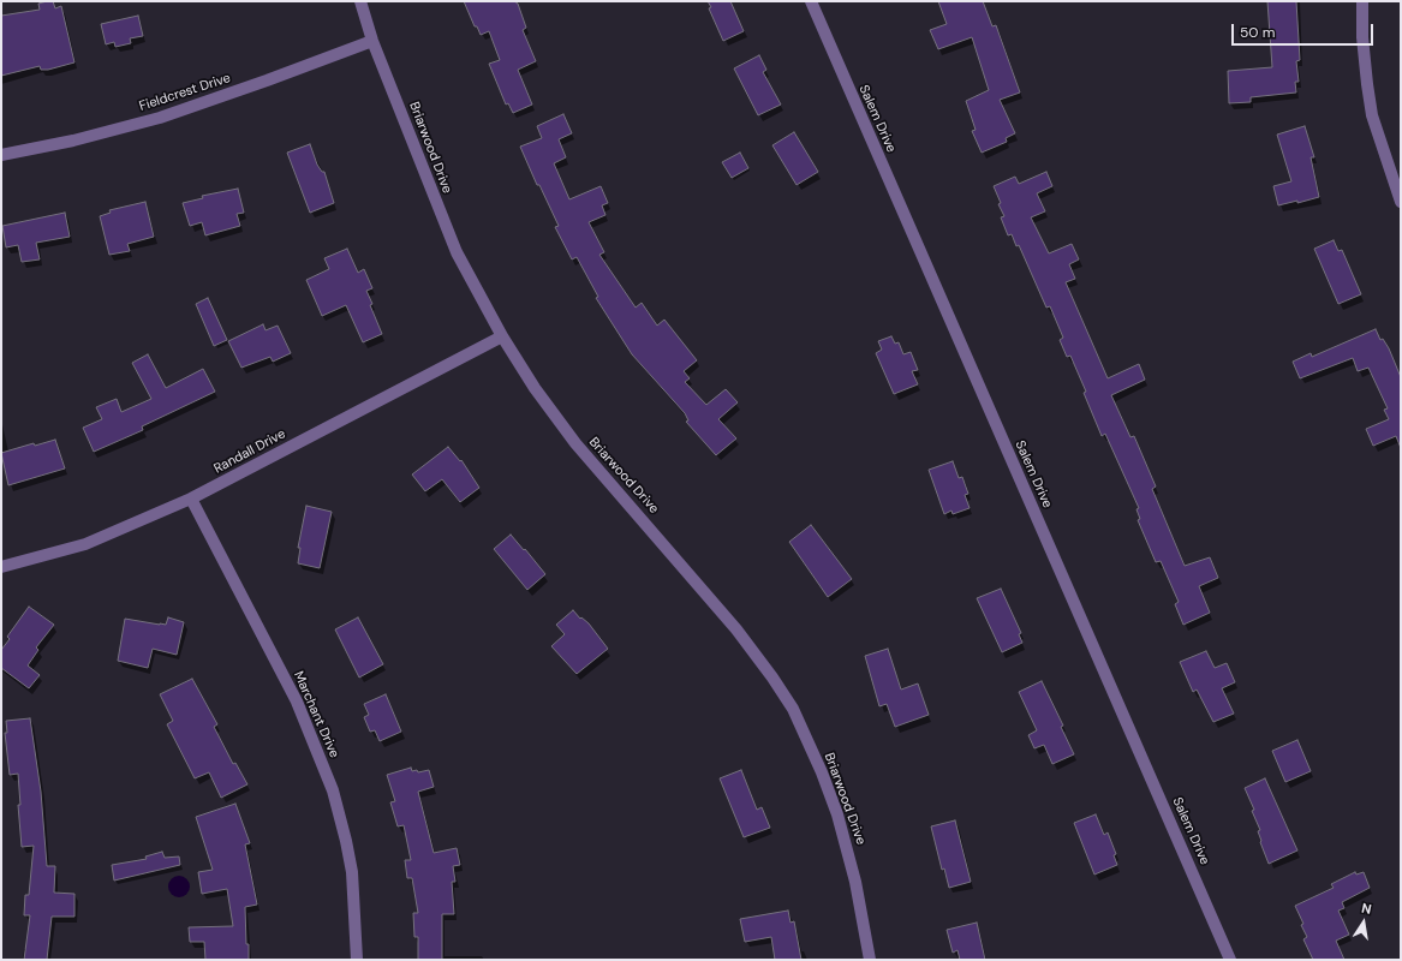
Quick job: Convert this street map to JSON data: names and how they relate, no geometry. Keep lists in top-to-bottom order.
{
  "streets": {
    "street": [
      "Fieldcrest Drive",
      "Salem Drive",
      "Briarwood Drive",
      "Randall Drive",
      "Marchant Drive"
    ]
  },
  "crossings": [
    ["Fieldcrest Drive", "Briarwood Drive"],
    ["Briarwood Drive", "Randall Drive"],
    ["Randall Drive", "Marchant Drive"]
  ],
  "scale_bar": "50 m",
  "north": "top"
}
